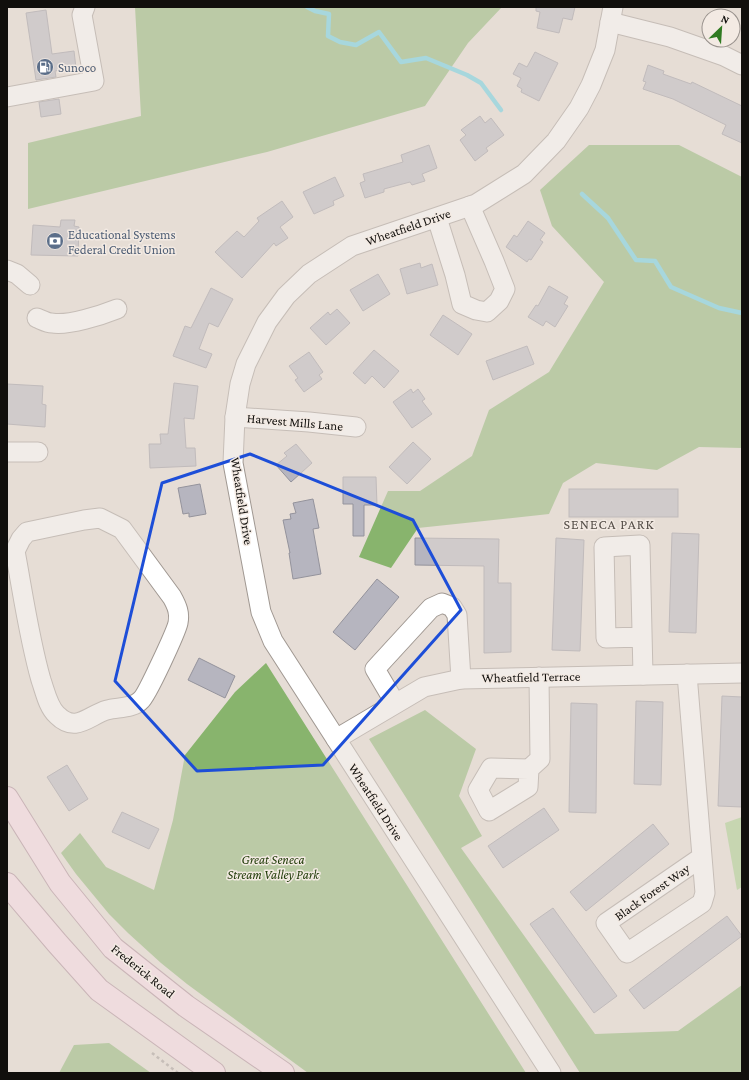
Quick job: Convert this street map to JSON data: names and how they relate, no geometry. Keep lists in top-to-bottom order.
{
  "streets": {
    "main road": ["Frederick Road"],
    "street": [
      "Wheatfield Drive",
      "Harvest Mills Lane",
      "Wheatfield Terrace",
      "Black Forest Way"
    ]
  },
  "crossings": [
    ["Wheatfield Drive", "Harvest Mills Lane"],
    ["Wheatfield Drive", "Wheatfield Terrace"],
    ["Wheatfield Terrace", "Black Forest Way"]
  ],
  "districts": ["SENECA PARK"],
  "parks": ["Great Seneca Stream Valley Park"],
  "places": {
    "fuel station": ["Sunoco"],
    "bank": ["Educational Systems Federal Credit Union"]
  },
  "north": "top right"
}
